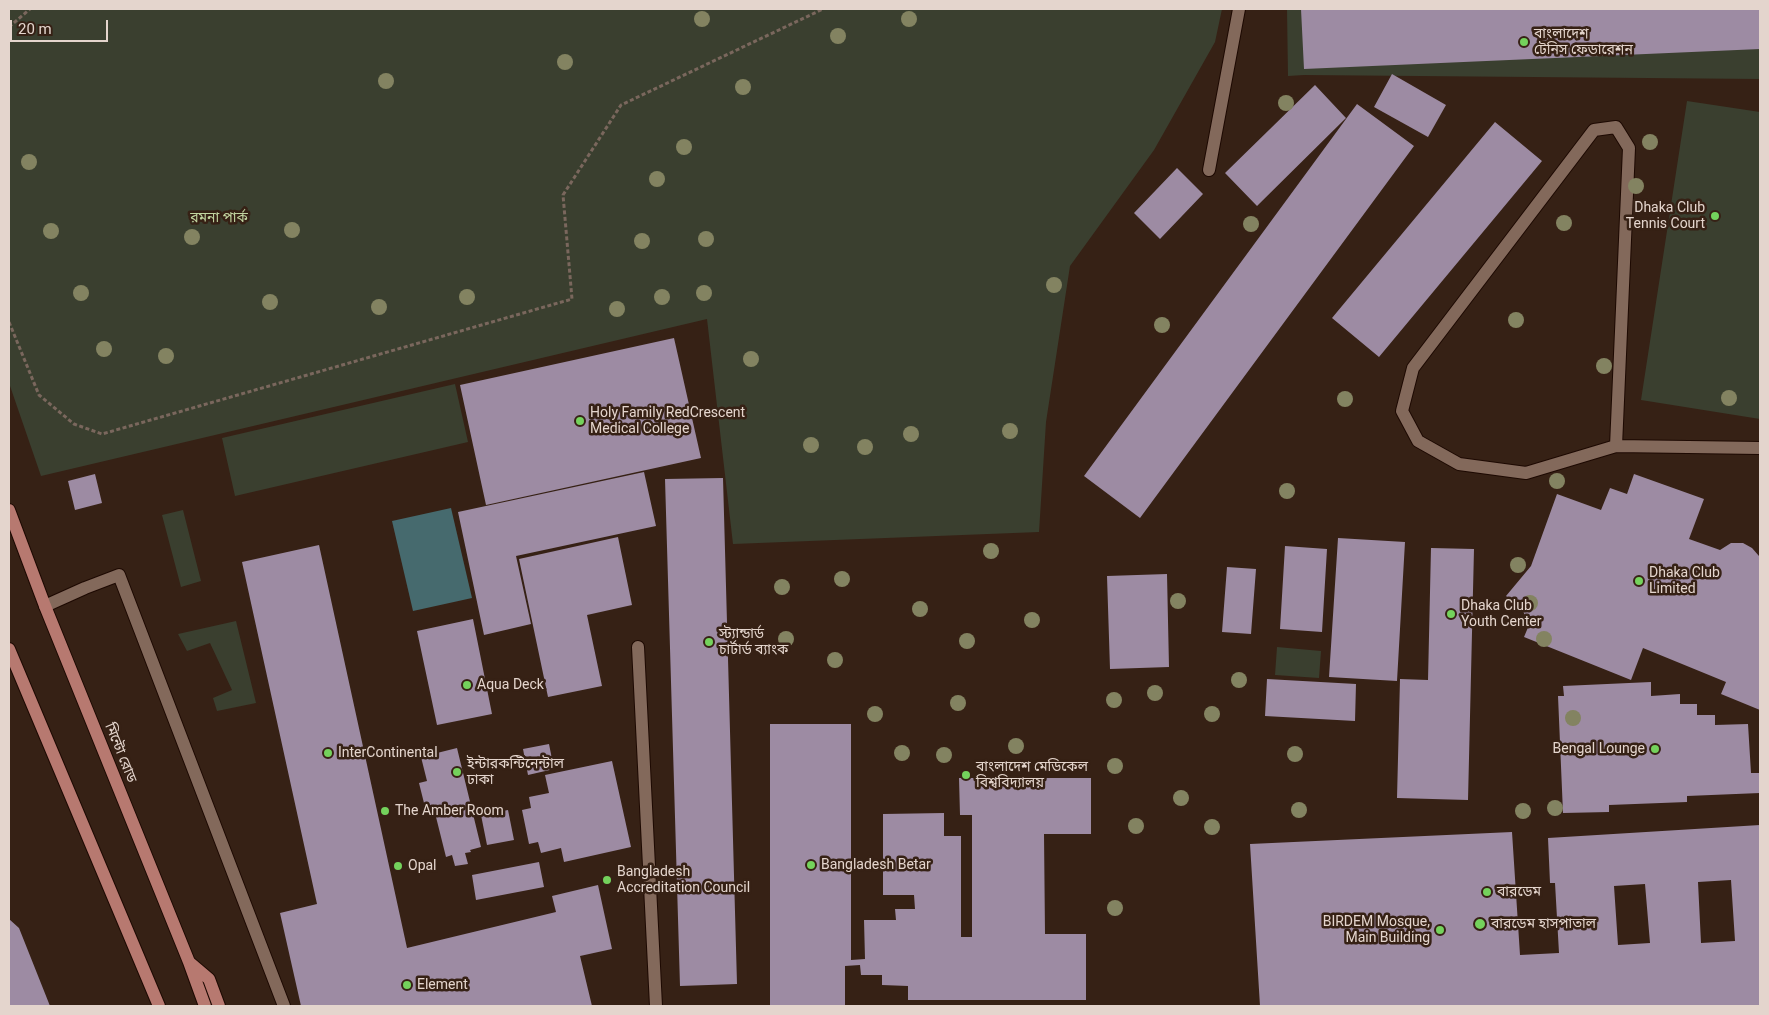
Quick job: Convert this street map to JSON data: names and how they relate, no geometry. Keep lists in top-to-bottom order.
{
  "streets": {
    "main road": ["মিন্টো রোড"]
  },
  "parks": ["রমনা পার্ক"],
  "places": [
    "বাংলাদেশ টেনিস ফেডারেশন",
    "Dhaka Club Tennis Court",
    "Holy Family RedCrescent Medical College",
    "Dhaka Club Limited",
    "Dhaka Club Youth Center",
    "স্ট্যান্ডার্ড চার্টার্ড ব্যাংক",
    "Aqua Deck",
    "Bengal Lounge",
    "InterContinental",
    "ইন্টারকন্টিনেন্টাল ঢাকা",
    "বাংলাদেশ মেডিকেল বিশ্ববিদ্যালয়",
    "The Amber Room",
    "Bangladesh Betar",
    "Opal",
    "Bangladesh Accreditation Council",
    "বারডেম",
    "বারডেম হাসপাতাল",
    "BIRDEM Mosque, Main Building",
    "Element"
  ],
  "scale_bar": "20 m"
}
